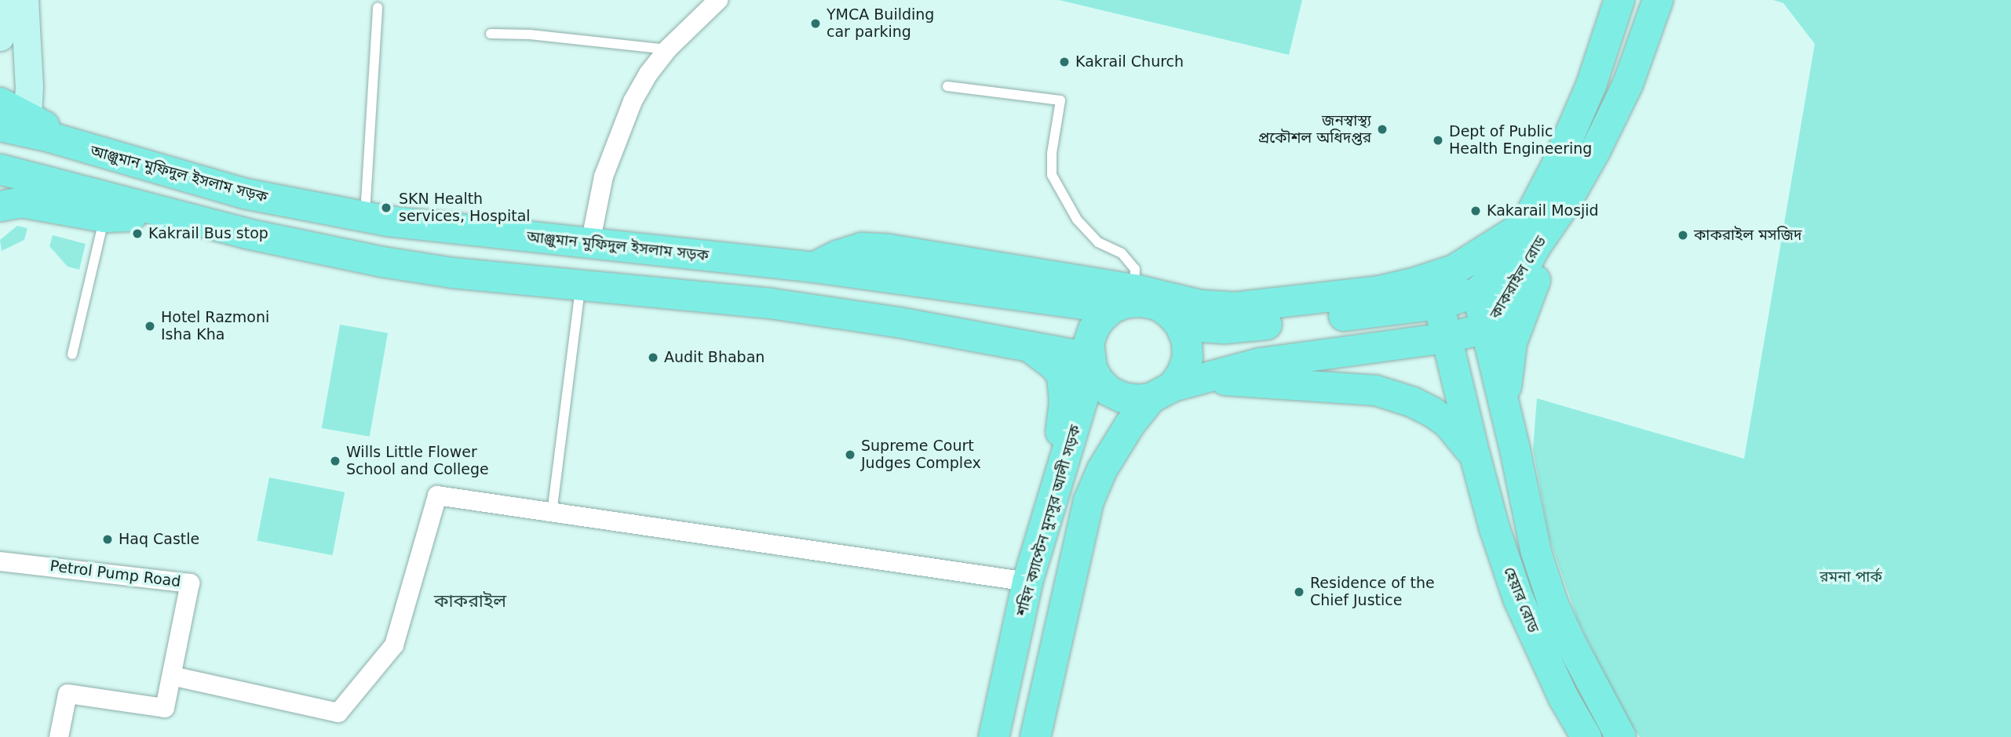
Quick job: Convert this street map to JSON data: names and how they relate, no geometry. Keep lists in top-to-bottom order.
{
  "streets": {
    "main road": [
      "আঞ্জুমান মুফিদুল ইসলাম সড়ক",
      "কাকরাইল রোড",
      "শহিদ ক্যাপ্টেন মুনসুর আলী সড়ক",
      "হেয়ার রোড"
    ],
    "street": ["Petrol Pump Road"]
  },
  "crossings": [
    ["আঞ্জুমান মুফিদুল ইসলাম সড়ক", "কাকরাইল রোড"],
    ["আঞ্জুমান মুফিদুল ইসলাম সড়ক", "শহিদ ক্যাপ্টেন মুনসুর আলী সড়ক"],
    ["কাকরাইল রোড", "শহিদ ক্যাপ্টেন মুনসুর আলী সড়ক"],
    ["কাকরাইল রোড", "হেয়ার রোড"]
  ],
  "districts": ["কাকরাইল"],
  "parks": ["রমনা পার্ক"],
  "places": [
    "YMCA Building car parking",
    "Kakrail Church",
    "জনস্বাস্থ্য প্রকৌশল অধিদপ্তর",
    "Dept of Public Health Engineering",
    "SKN Health services, Hospital",
    "Kakarail Mosjid",
    "Kakrail Bus stop",
    "কাকরাইল মসজিদ",
    "Hotel Razmoni Isha Kha",
    "Audit Bhaban",
    "Supreme Court Judges Complex",
    "Wills Little Flower School and College",
    "Haq Castle",
    "Residence of the Chief Justice"
  ]
}
